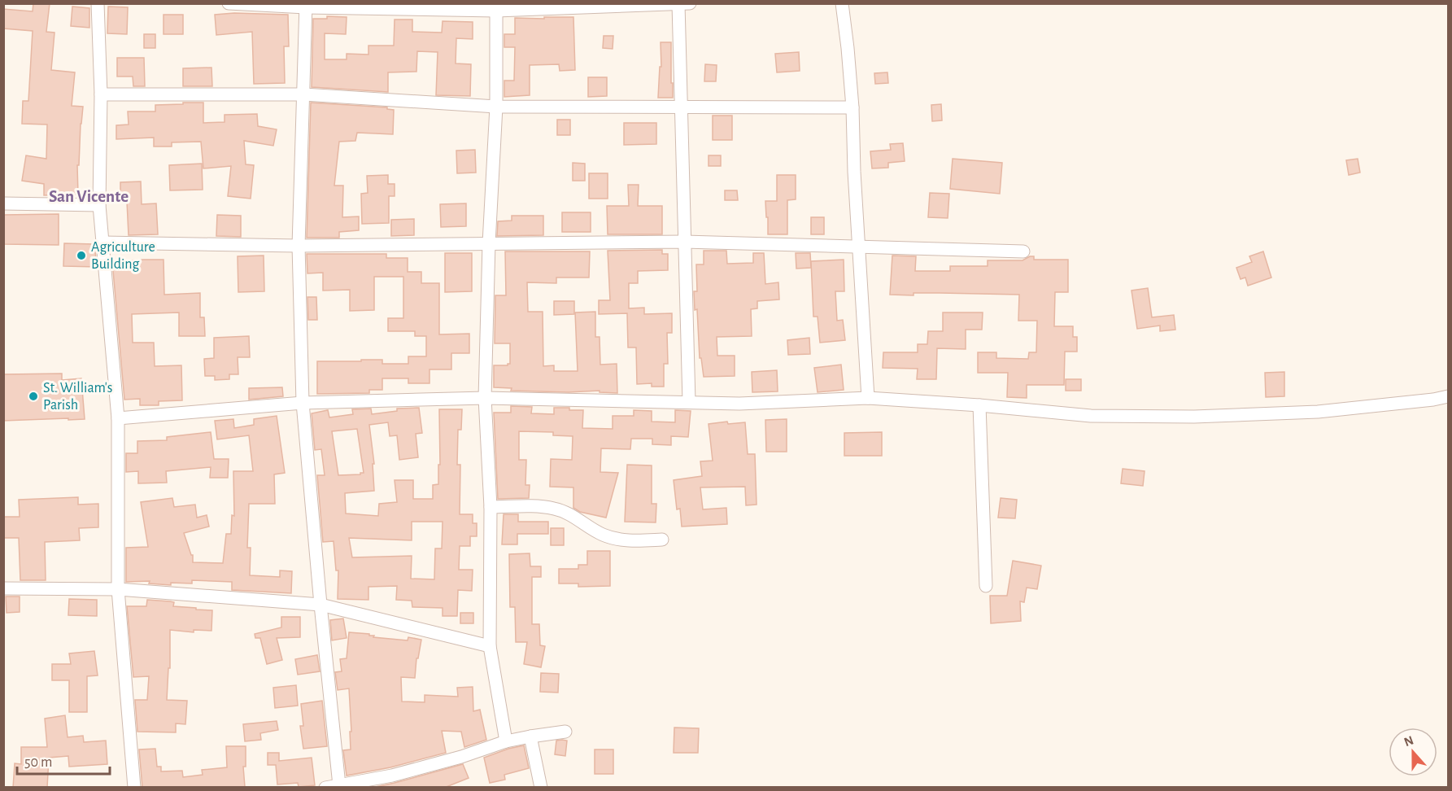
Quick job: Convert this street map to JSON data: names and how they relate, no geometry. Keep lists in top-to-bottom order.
{
  "districts": ["San Vicente"],
  "places": ["Agriculture Building", "St. William's Parish"],
  "scale_bar": "50 m",
  "north": "top"
}
